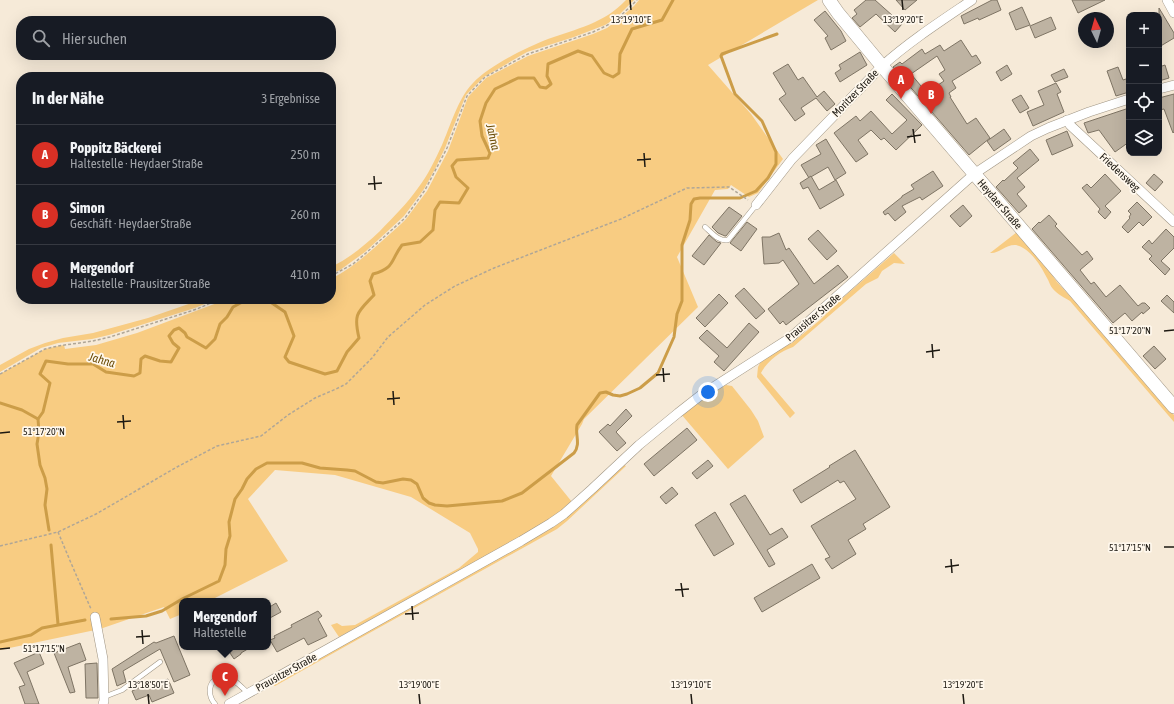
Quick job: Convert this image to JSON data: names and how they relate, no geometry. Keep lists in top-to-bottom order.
{
  "streets": {
    "main road": ["Heydaer Straße"],
    "street": ["Moritzer Straße", "Friedensweg", "Prausitzer Straße"]
  },
  "crossings": [
    ["Moritzer Straße", "Heydaer Straße"],
    ["Friedensweg", "Prausitzer Straße"],
    ["Heydaer Straße", "Prausitzer Straße"]
  ],
  "water": ["Jahna"],
  "north": "top",
  "page": {
    "map_buttons": ["+", "−"],
    "search": "Hier suchen",
    "pins": ["A", "B", "C"],
    "heading": ["In der Nähe", "3 Ergebnisse"],
    "list": [
      {
        "mark": "A",
        "name": "Poppitz Bäckerei",
        "note": "Haltestelle · Heydaer Straße",
        "value": "250 m"
      },
      {
        "mark": "B",
        "name": "Simon",
        "note": "Geschäft · Heydaer Straße",
        "value": "260 m"
      },
      {
        "mark": "C",
        "name": "Mergendorf",
        "note": "Haltestelle · Prausitzer Straße",
        "value": "410 m"
      }
    ],
    "popup": ["Mergendorf", "Haltestelle"]
  },
  "coordinates": [
    "13°19'10\"E",
    "13°19'20\"E",
    "51°17'20\"N",
    "51°17'15\"N",
    "13°18'50\"E",
    "13°19'00\"E"
  ]
}
